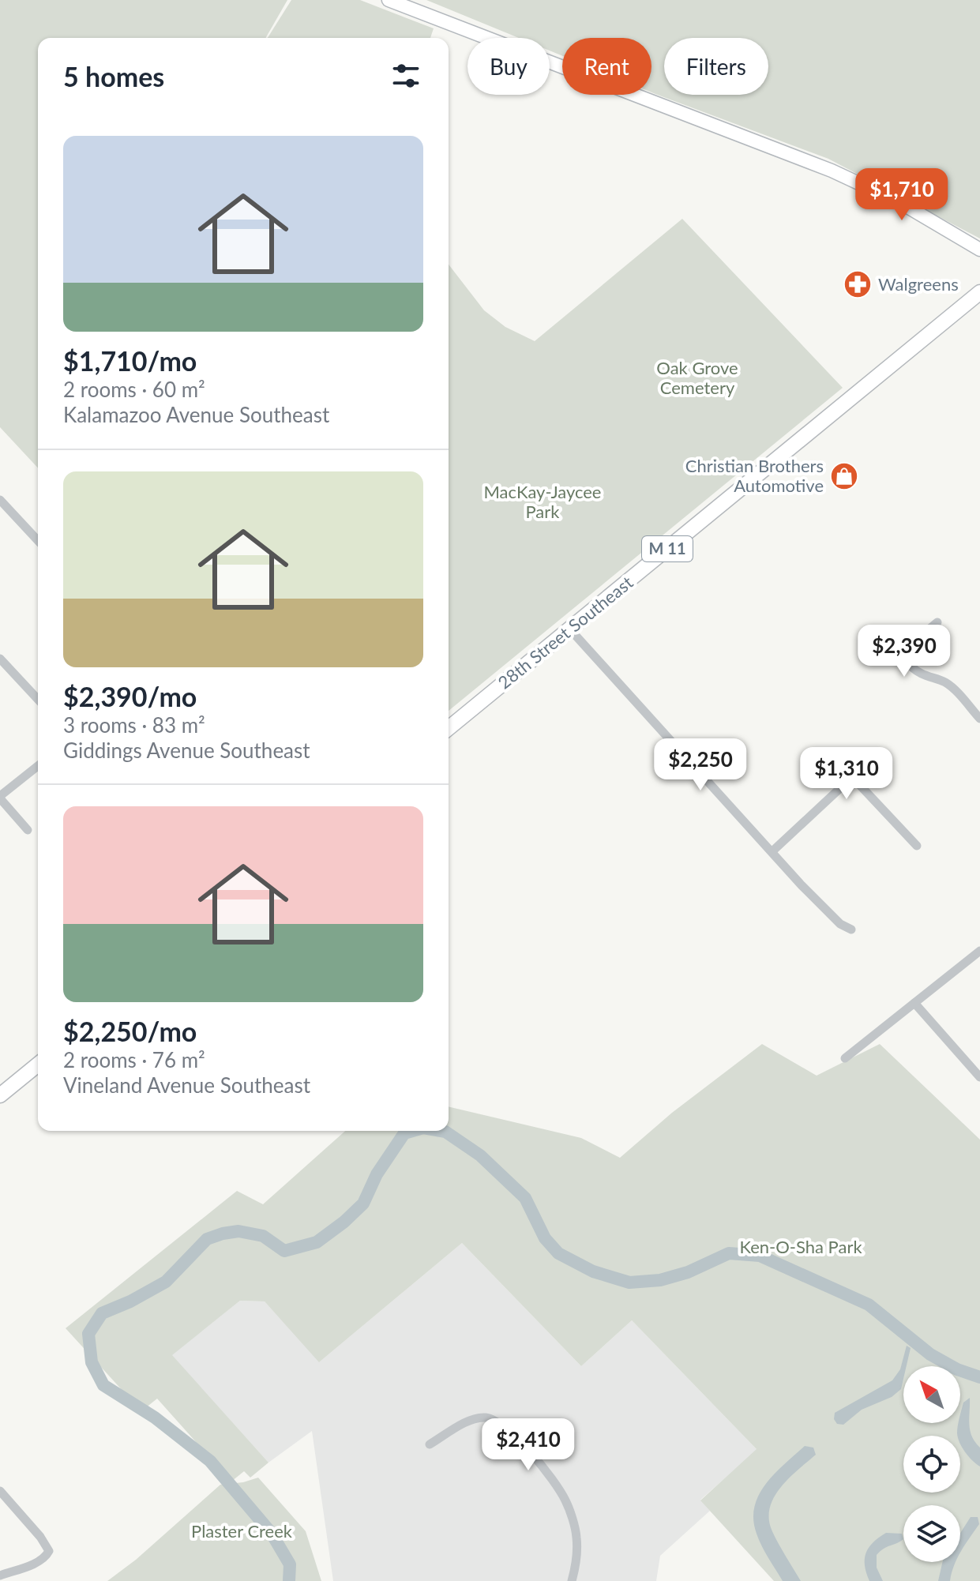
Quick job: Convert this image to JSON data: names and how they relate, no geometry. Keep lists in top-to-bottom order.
{
  "streets": {
    "main road": ["M 11", "28th Street Southeast"]
  },
  "parks": [
    "Oak Grove Cemetery",
    "MacKay-Jaycee Park",
    "Ken-O-Sha Park",
    "Plaster Creek"
  ],
  "places": {
    "pharmacy": ["Walgreens"],
    "shop": ["Christian Brothers Automotive"]
  },
  "north": "top left",
  "page": {
    "chip": ["Buy", "Rent", "Filters"],
    "heading": "5 homes",
    "list": [
      {
        "name": "$1,710/mo",
        "note": "2 rooms · 60 m² · Kalamazoo Avenue Southeast"
      },
      {
        "name": "$2,390/mo",
        "note": "3 rooms · 83 m² · Giddings Avenue Southeast"
      },
      {
        "name": "$2,250/mo",
        "note": "2 rooms · 76 m² · Vineland Avenue Southeast"
      }
    ],
    "price": [
      "$1,710",
      "$2,390",
      "$2,250",
      "$1,310",
      "$2,410"
    ]
  }
}
